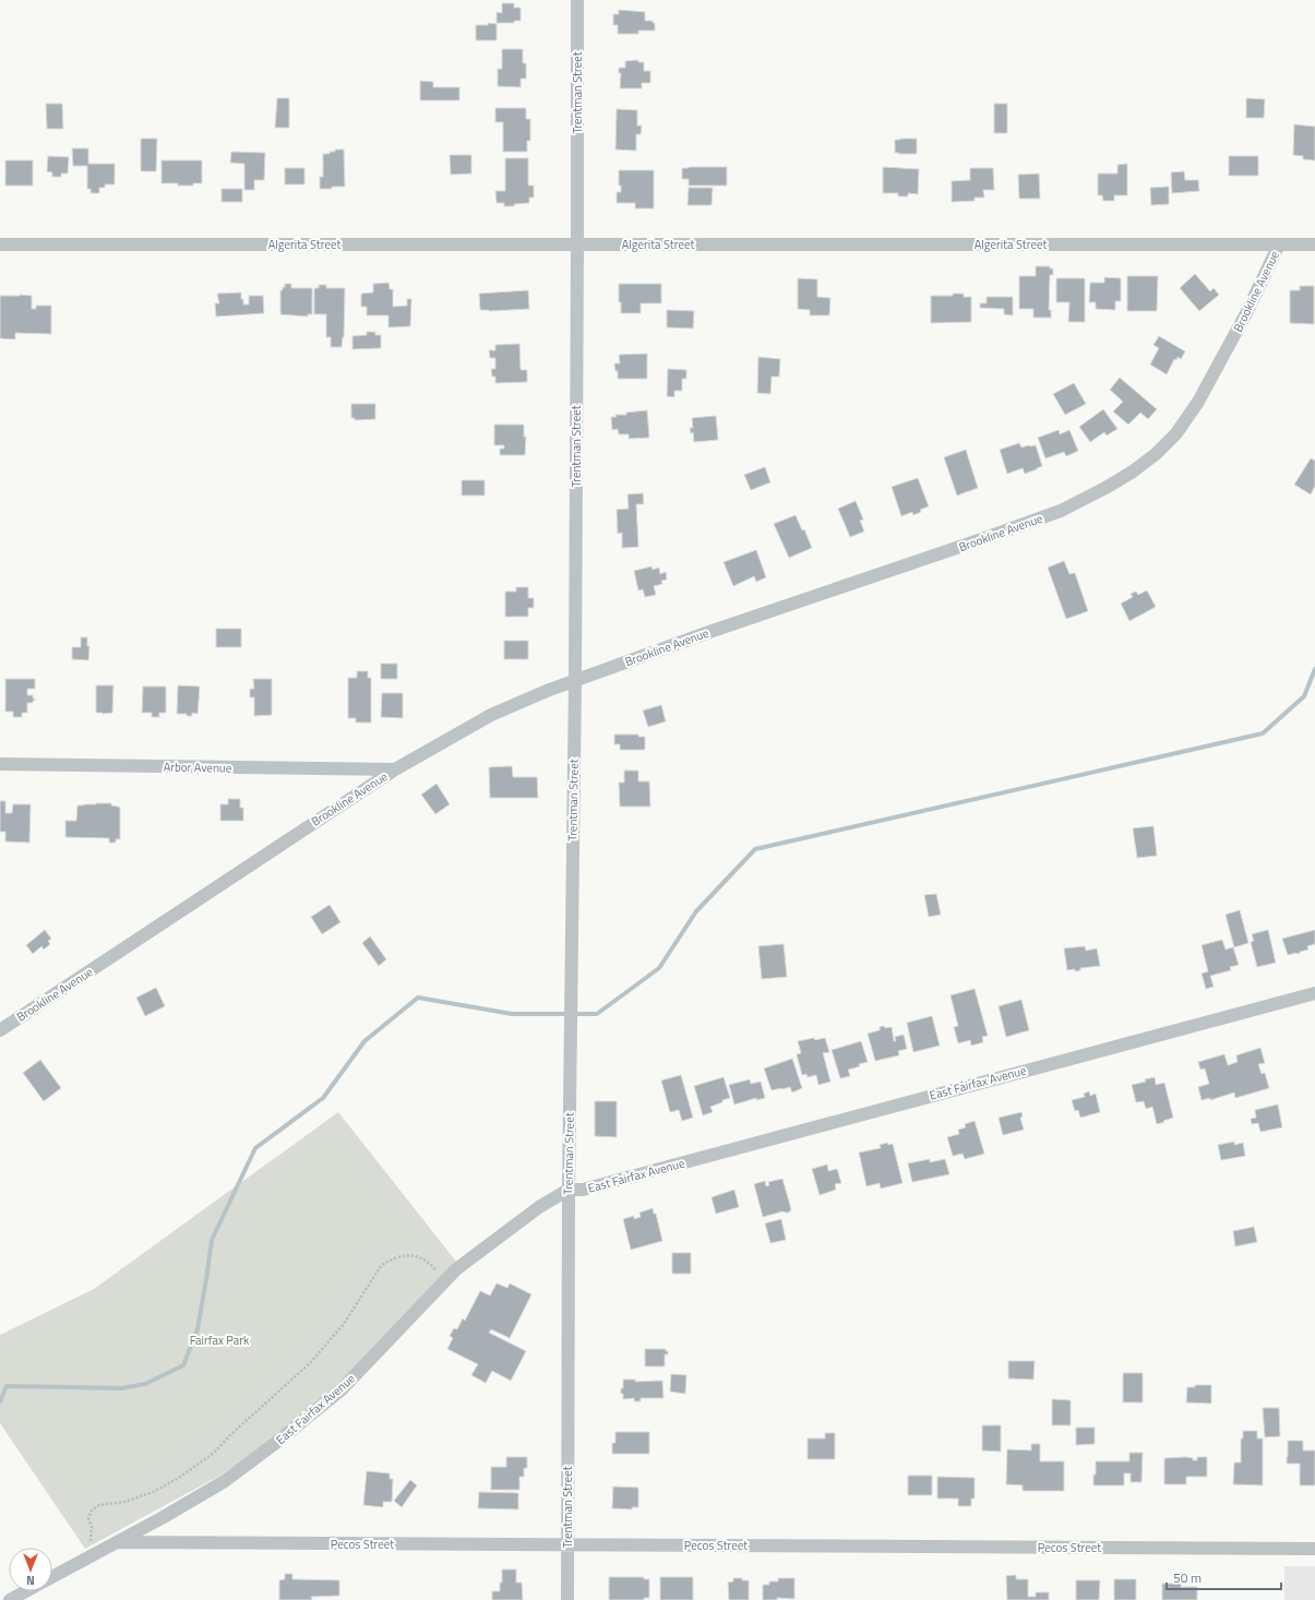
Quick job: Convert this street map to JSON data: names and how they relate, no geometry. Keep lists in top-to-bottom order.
{
  "streets": {
    "street": [
      "Trentman Street",
      "Algerita Street",
      "Brookline Avenue",
      "Arbor Avenue",
      "East Fairfax Avenue",
      "Pecos Street"
    ]
  },
  "crossings": [
    ["Trentman Street", "Algerita Street"],
    ["Trentman Street", "Brookline Avenue"],
    ["Trentman Street", "East Fairfax Avenue"],
    ["Trentman Street", "Pecos Street"],
    ["Algerita Street", "Brookline Avenue"],
    ["Brookline Avenue", "Arbor Avenue"],
    ["East Fairfax Avenue", "Pecos Street"]
  ],
  "parks": ["Fairfax Park"],
  "scale_bar": "50 m",
  "north": "bottom"
}
